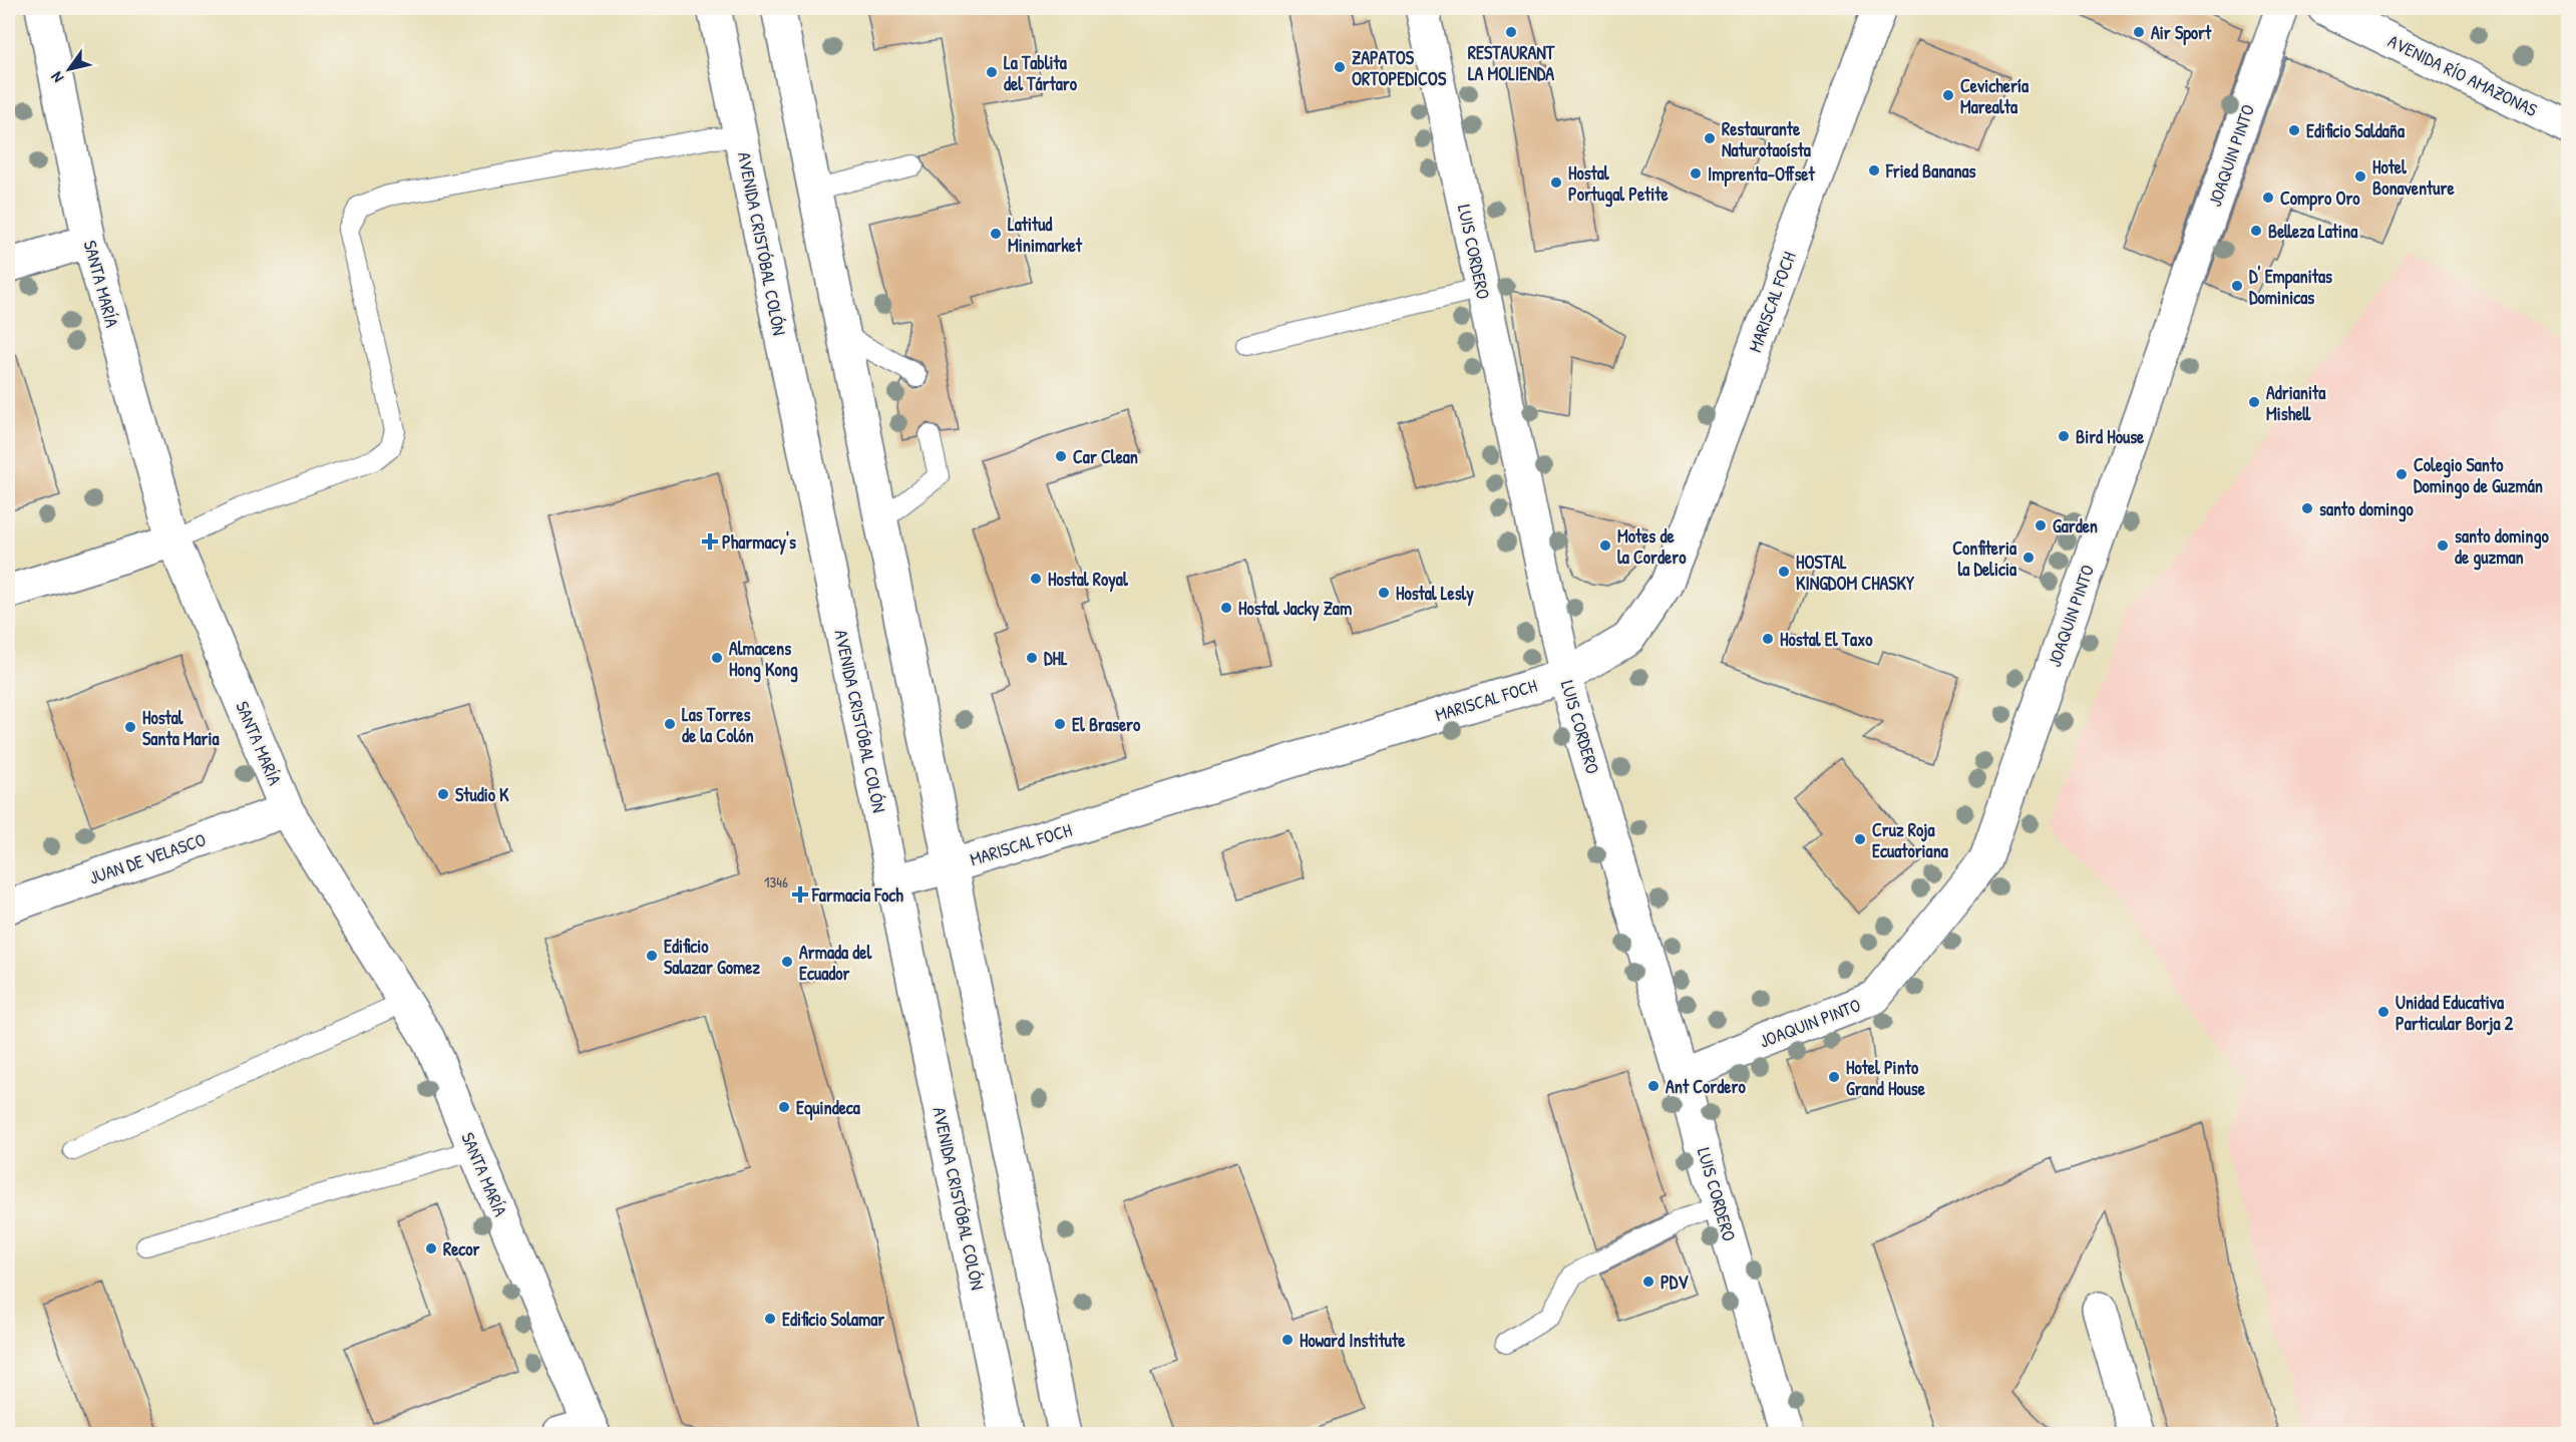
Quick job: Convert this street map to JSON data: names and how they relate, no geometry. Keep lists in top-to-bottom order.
{
  "streets": {
    "street": [
      "AVENIDA RÍO AMAZONAS",
      "JOAQUIN PINTO",
      "AVENIDA CRISTÓBAL COLÓN",
      "LUIS CORDERO",
      "SANTA MARÍA",
      "MARISCAL FOCH",
      "JUAN DE VELASCO"
    ]
  },
  "crossings": [
    ["JOAQUIN PINTO", "LUIS CORDERO"],
    ["AVENIDA CRISTÓBAL COLÓN", "MARISCAL FOCH"],
    ["LUIS CORDERO", "MARISCAL FOCH"],
    ["SANTA MARÍA", "JUAN DE VELASCO"]
  ],
  "places": {
    "other": [
      "RESTAURANT LA MOLIENDA",
      "Air Sport",
      "ZAPATOS ORTOPEDICOS",
      "La Tablita del Tártaro",
      "Cevichería Marealta",
      "Edificio Saldaña",
      "Restaurante Naturotaoísta",
      "Fried Bananas",
      "Imprenta-Offset",
      "Hotel Bonaventure",
      "Hostal Portugal Petite",
      "Compro Oro",
      "Belleza Latina",
      "Latitud Minimarket",
      "D' Empanitas Dominicas",
      "Adrianita Mishell",
      "Bird House",
      "Car Clean",
      "Colegio Santo Domingo de Guzmán",
      "santo domingo",
      "Garden",
      "Motes de la Cordero",
      "santo domingo de guzman",
      "Confiteria la Delicia",
      "HOSTAL KINGDOM CHASKY",
      "Hostal Royal",
      "Hostal Lesly",
      "Hostal Jacky Zam",
      "Hostal El Taxo",
      "Almacens Hong Kong",
      "DHL",
      "Las Torres de la Colón",
      "El Brasero",
      "Hostal Santa Maria",
      "Studio K",
      "Cruz Roja Ecuatoriana",
      "Edificio Salazar Gomez",
      "Armada del Ecuador",
      "Unidad Educativa Particular Borja 2",
      "Hotel Pinto Grand House",
      "Ant Cordero",
      "Equindeca",
      "Recor",
      "PDV",
      "Edificio Solamar",
      "Howard Institute"
    ],
    "health": ["Pharmacy's", "Farmacia Foch"]
  },
  "house_numbers": ["1346"],
  "north": "bottom left"
}
